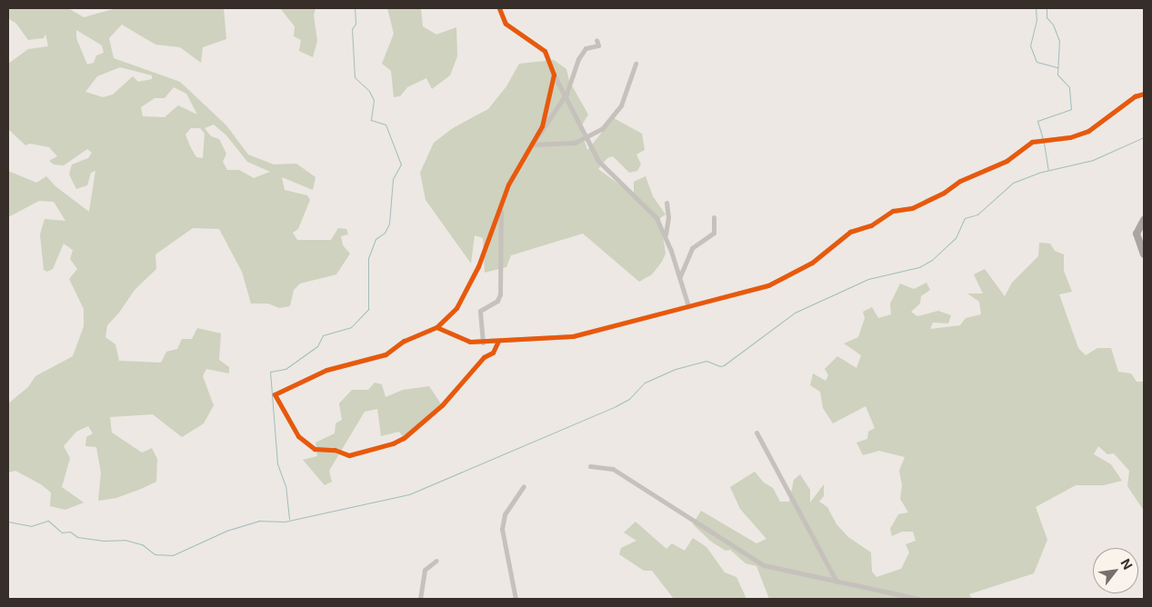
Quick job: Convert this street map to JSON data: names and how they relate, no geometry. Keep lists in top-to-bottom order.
{
  "north": "top right"
}
